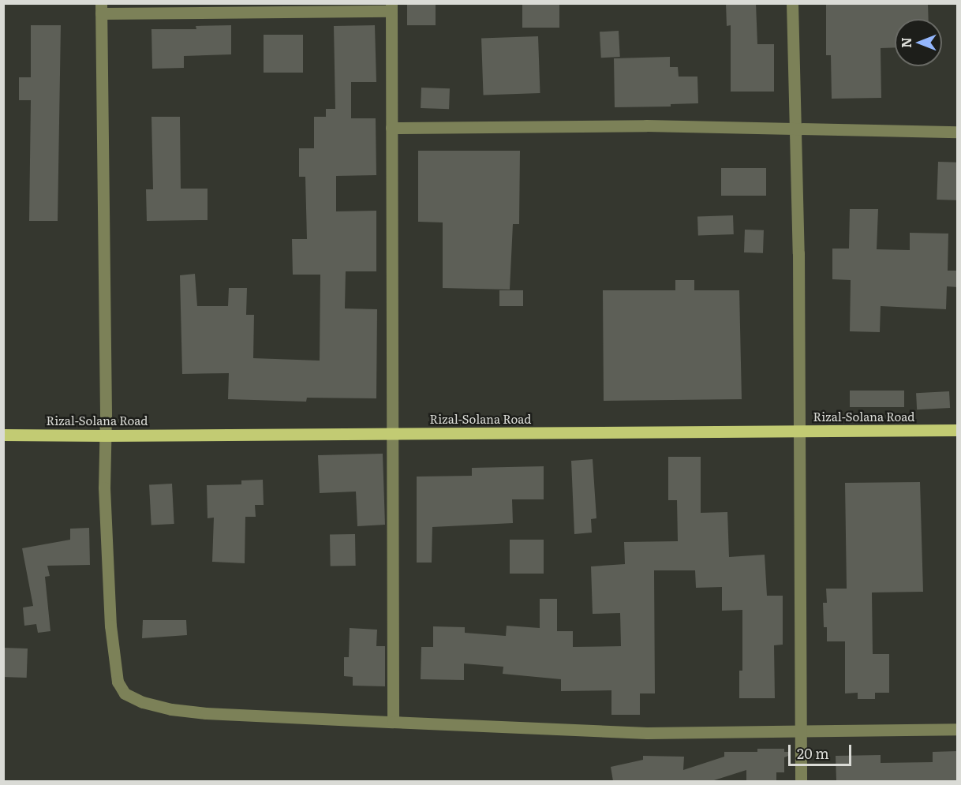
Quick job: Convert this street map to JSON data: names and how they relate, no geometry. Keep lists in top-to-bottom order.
{
  "streets": {
    "main road": ["Rizal-Solana Road"]
  },
  "scale_bar": "20 m",
  "north": "left"
}
